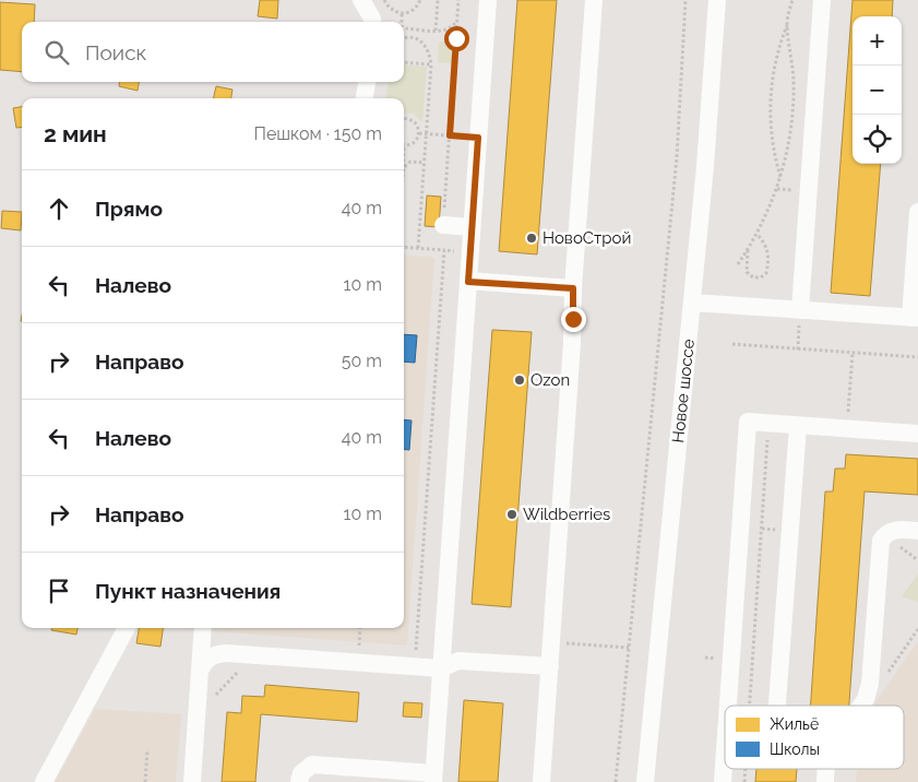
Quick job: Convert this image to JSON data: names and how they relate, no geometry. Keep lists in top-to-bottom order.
{
  "streets": {
    "street": ["Новое шоссе"]
  },
  "places": ["НовоСтрой", "Ozon", "Wildberries"],
  "legend": ["Жильё", "Школы"],
  "page": {
    "map_buttons": ["+", "−"],
    "search": "Поиск",
    "heading": ["2 мин", "Пешком · 150 m"],
    "list": [
      ["Прямо", "40 m"],
      ["Налево", "10 m"],
      ["Направо", "50 m"],
      ["Налево", "40 m"],
      ["Направо", "10 m"],
      "Пункт назначения"
    ]
  }
}
